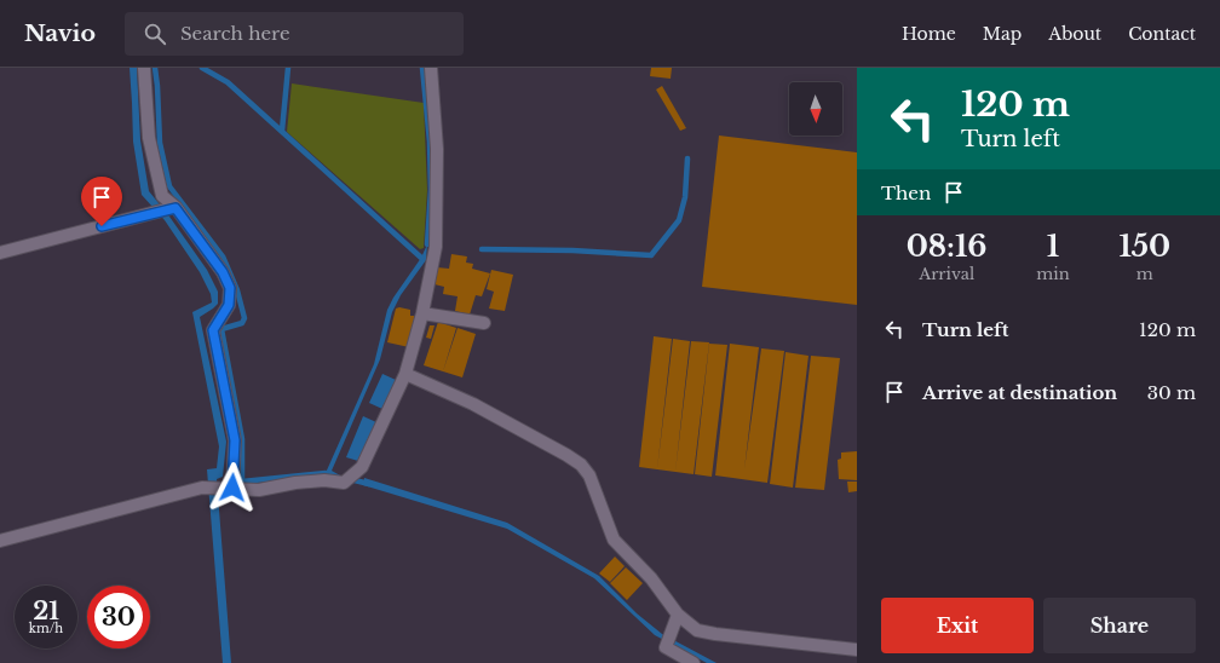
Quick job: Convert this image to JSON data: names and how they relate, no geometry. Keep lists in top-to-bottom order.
{
  "north": "bottom",
  "page": {
    "header": "Navio",
    "search": "Search here",
    "nav": [
      "Home",
      "Map",
      "About",
      "Contact"
    ],
    "turn": ["120 m", "Turn left"],
    "then": "Then",
    "eta": [
      "08:16",
      "Arrival",
      "1",
      "min",
      "150",
      "m"
    ],
    "list": [
      {
        "name": "Turn left",
        "value": "120 m"
      },
      {
        "name": "Arrive at destination",
        "value": "30 m"
      }
    ],
    "speed": "21 km/h",
    "limit": "30",
    "buttons": ["Exit", "Share"]
  }
}
